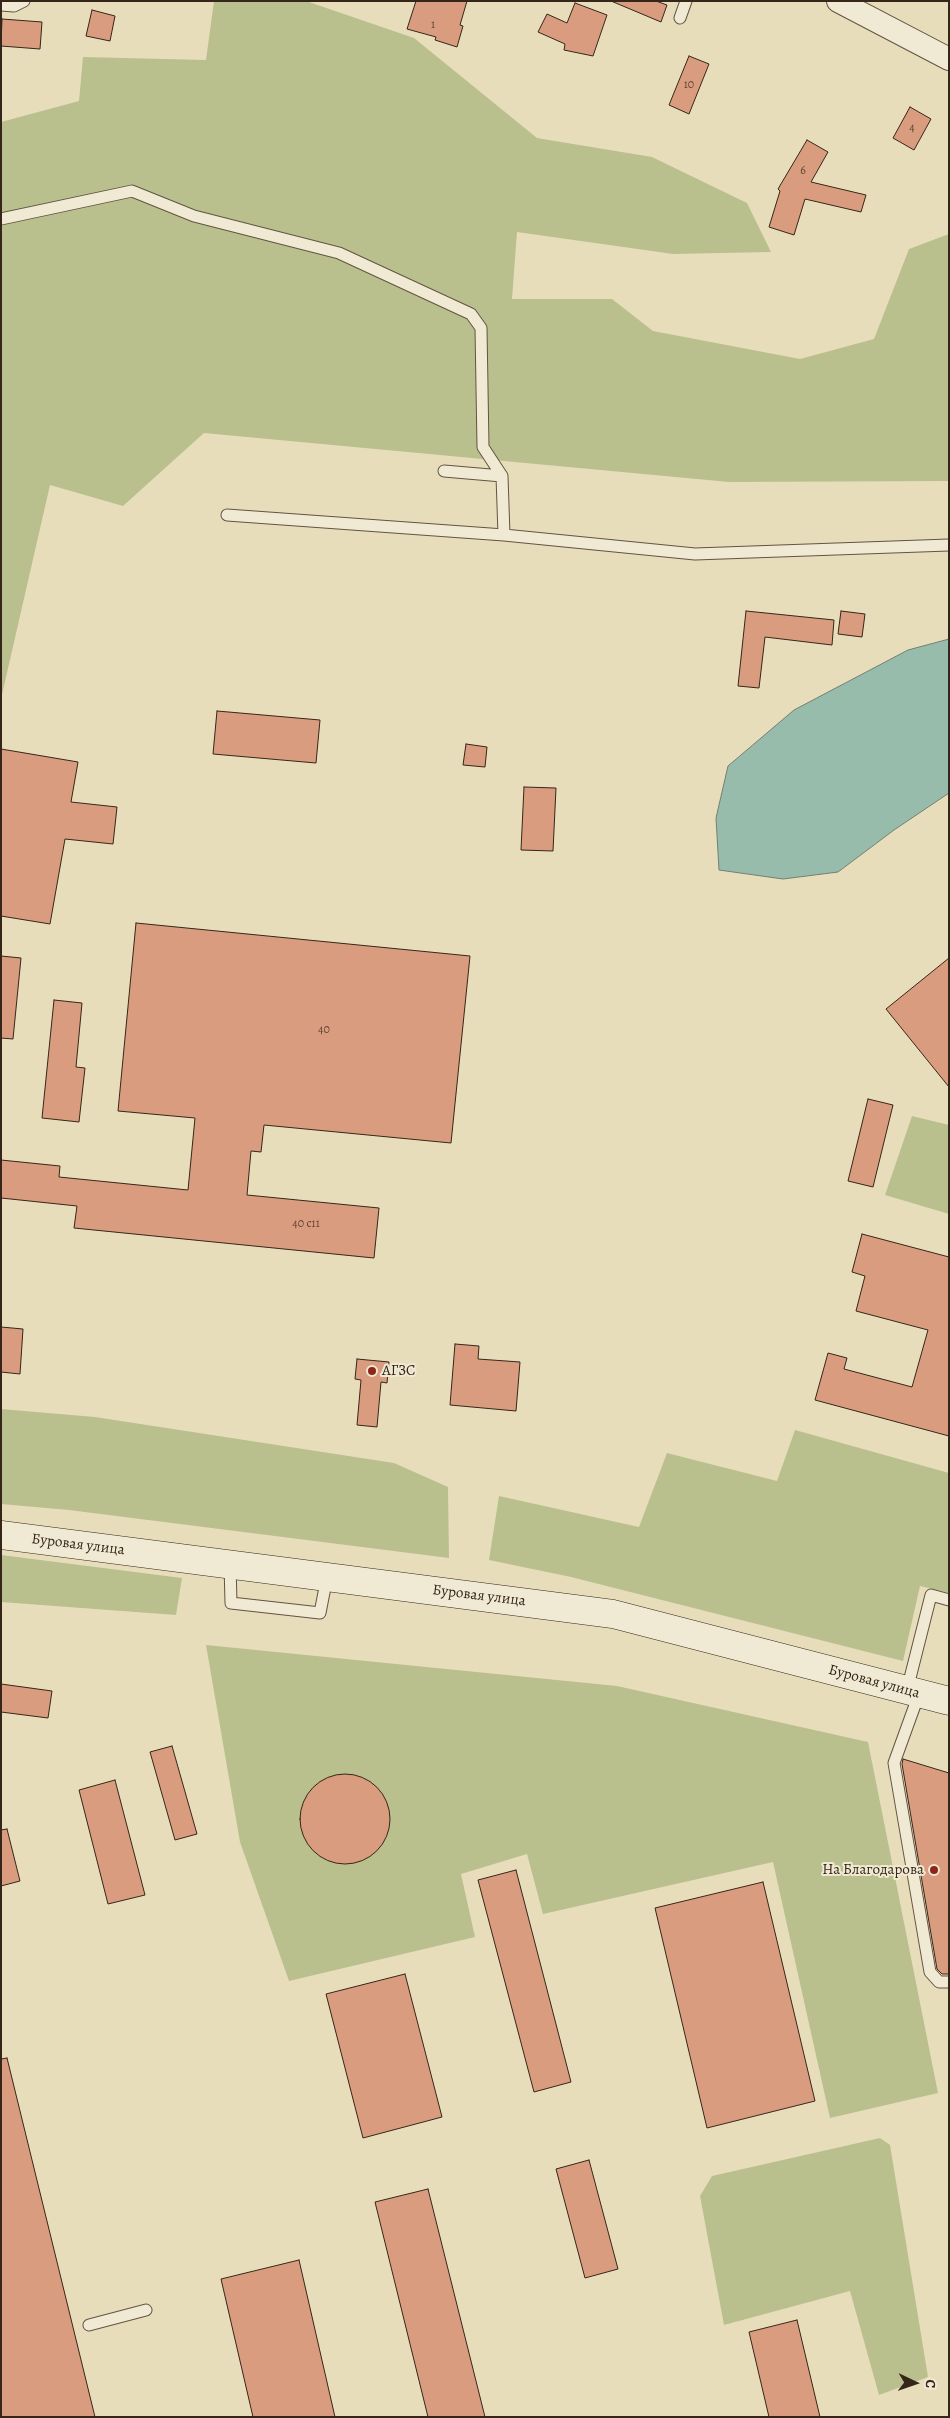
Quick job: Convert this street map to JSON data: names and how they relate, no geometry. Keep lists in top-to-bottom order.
{
  "streets": {
    "main road": ["Буровая улица"]
  },
  "places": ["АГЗС", "На Благодарова"],
  "house_numbers": [
    "1",
    "10",
    "4",
    "6",
    "40",
    "40 с11"
  ],
  "north": "right"
}
